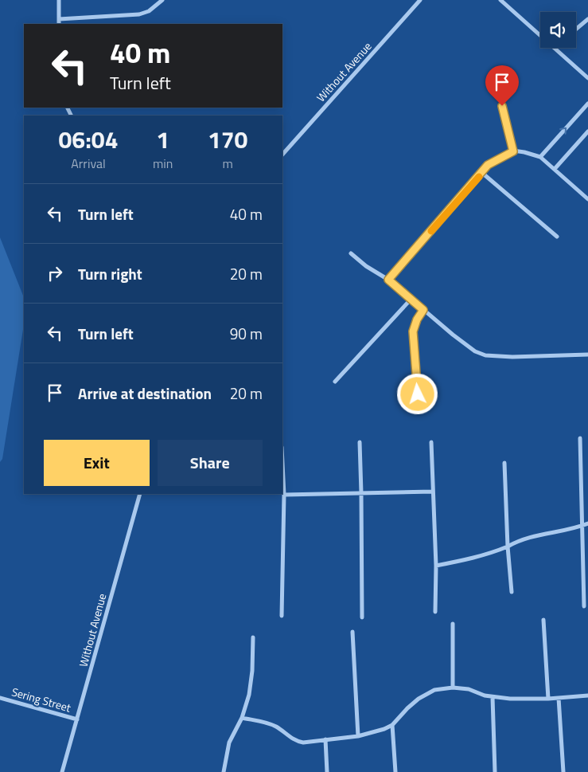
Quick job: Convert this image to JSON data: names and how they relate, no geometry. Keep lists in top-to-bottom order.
{
  "streets": {
    "street": ["Without Avenue", "Sering Street"]
  },
  "crossings": [
    ["Without Avenue", "Sering Street"]
  ],
  "page": {
    "turn": ["40 m", "Turn left"],
    "eta": [
      "06:04",
      "Arrival",
      "1",
      "min",
      "170",
      "m"
    ],
    "list": [
      {
        "name": "Turn left",
        "value": "40 m"
      },
      {
        "name": "Turn right",
        "value": "20 m"
      },
      {
        "name": "Turn left",
        "value": "90 m"
      },
      {
        "name": "Arrive at destination",
        "value": "20 m"
      }
    ],
    "buttons": ["Exit", "Share"]
  }
}
